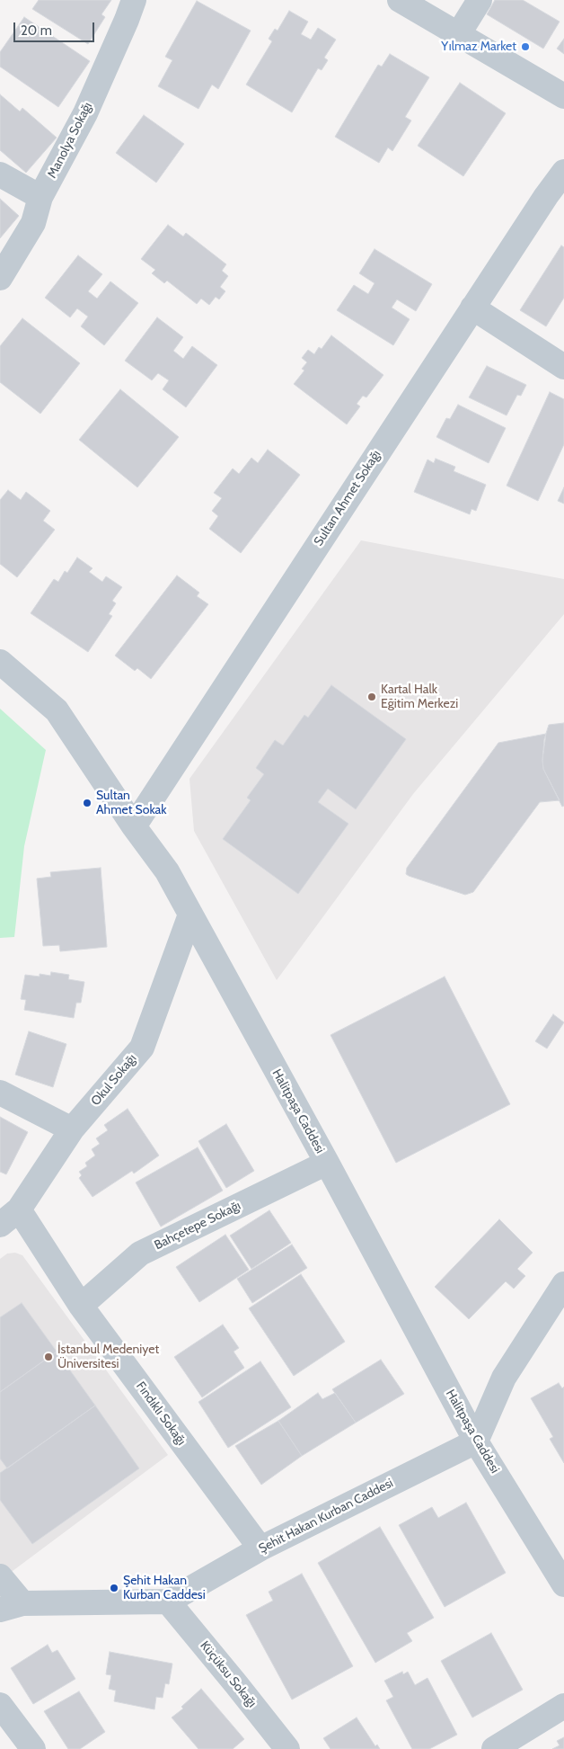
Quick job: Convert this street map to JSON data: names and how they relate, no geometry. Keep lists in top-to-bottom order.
{
  "streets": {
    "street": [
      "Manolya Sokağı",
      "Sultan Ahmet Sokağı",
      "Okul Sokağı",
      "Halitpaşa Caddesi",
      "Bahçetepe Sokağı",
      "Fındıklı Sokağı",
      "Şehit Hakan Kurban Caddesi",
      "Küçüksu Sokağı"
    ]
  },
  "crossings": [
    ["Sultan Ahmet Sokağı", "Halitpaşa Caddesi"],
    ["Okul Sokağı", "Halitpaşa Caddesi"],
    ["Okul Sokağı", "Fındıklı Sokağı"],
    ["Halitpaşa Caddesi", "Bahçetepe Sokağı"],
    ["Halitpaşa Caddesi", "Şehit Hakan Kurban Caddesi"],
    ["Bahçetepe Sokağı", "Fındıklı Sokağı"],
    ["Fındıklı Sokağı", "Şehit Hakan Kurban Caddesi"],
    ["Şehit Hakan Kurban Caddesi", "Küçüksu Sokağı"]
  ],
  "places": [
    "Yılmaz Market",
    "Kartal Halk Eğitim Merkezi",
    "Sultan Ahmet Sokak",
    "İstanbul Medeniyet Üniversitesi",
    "Şehi̇t Hakan Kurban Caddesi̇"
  ],
  "scale_bar": "20 m"
}
